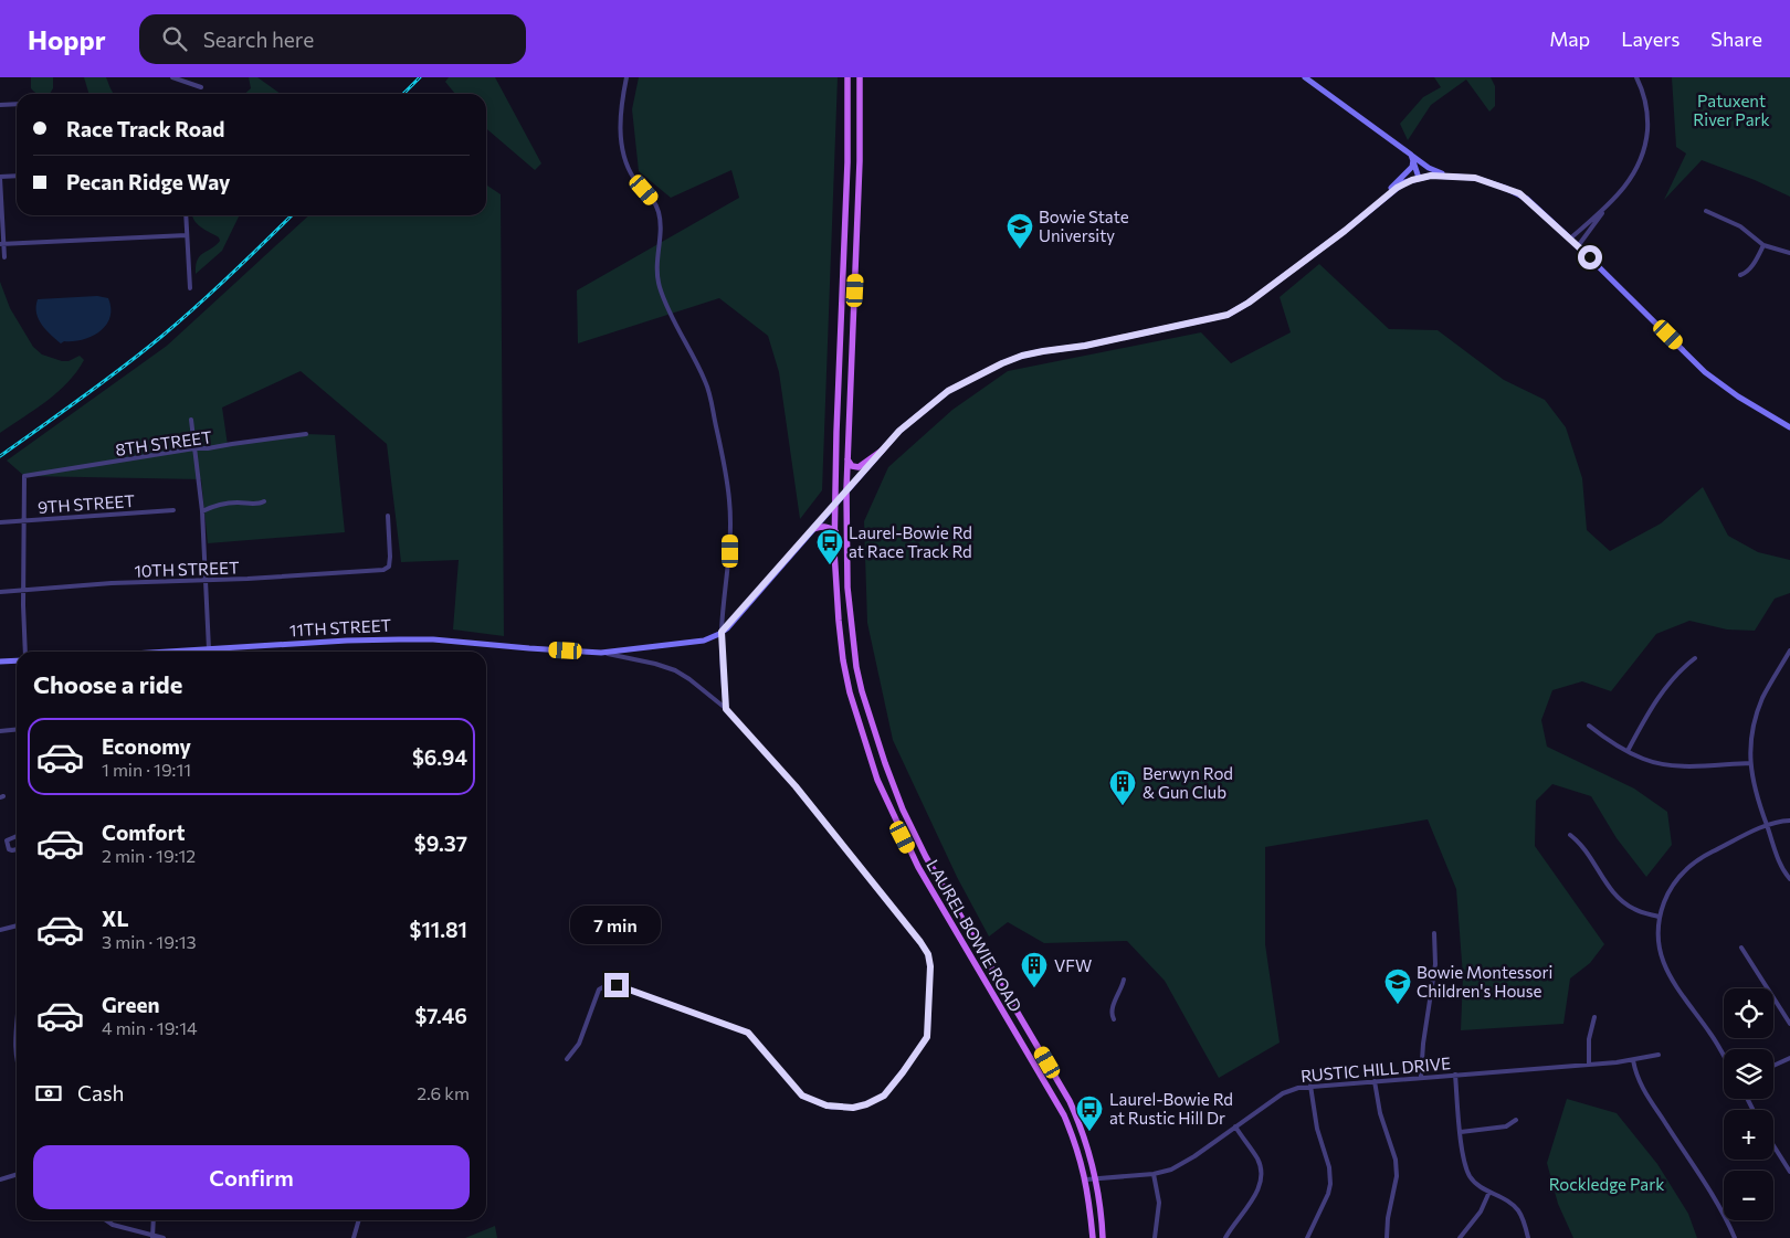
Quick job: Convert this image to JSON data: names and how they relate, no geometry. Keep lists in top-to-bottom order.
{
  "streets": {
    "main road": ["LAUREL BOWIE ROAD"],
    "street": [
      "8TH STREET",
      "9TH STREET",
      "10TH STREET",
      "11TH STREET",
      "RUSTIC HILL DRIVE"
    ]
  },
  "crossings": [
    ["8TH STREET", "9TH STREET"],
    ["LAUREL BOWIE ROAD", "RUSTIC HILL DRIVE"]
  ],
  "parks": ["Patuxent River Park", "Rockledge Park"],
  "places": {
    "school or university": ["Bowie State University", "Bowie Montessori Children's House"],
    "bus stop": ["Laurel-Bowie Rd at Race Track Rd", "Laurel-Bowie Rd at Rustic Hill Dr"],
    "building": ["Berwyn Rod & Gun Club", "VFW"]
  },
  "page": {
    "header": "Hoppr",
    "search": "Search here",
    "nav": ["Map", "Layers", "Share"],
    "banner": ["Race Track Road", "Pecan Ridge Way"],
    "heading": "Choose a ride",
    "list": [
      {
        "name": "Economy",
        "note": "1 min · 19:11",
        "value": "$6.94"
      },
      {
        "name": "Comfort",
        "note": "2 min · 19:12",
        "value": "$9.37"
      },
      {
        "name": "XL",
        "note": "3 min · 19:13",
        "value": "$11.81"
      },
      {
        "name": "Green",
        "note": "4 min · 19:14",
        "value": "$7.46"
      }
    ],
    "bubble": "7 min",
    "map_buttons": ["+", "−"],
    "pay": ["Cash", "2.6 km"],
    "buttons": "Confirm"
  }
}
